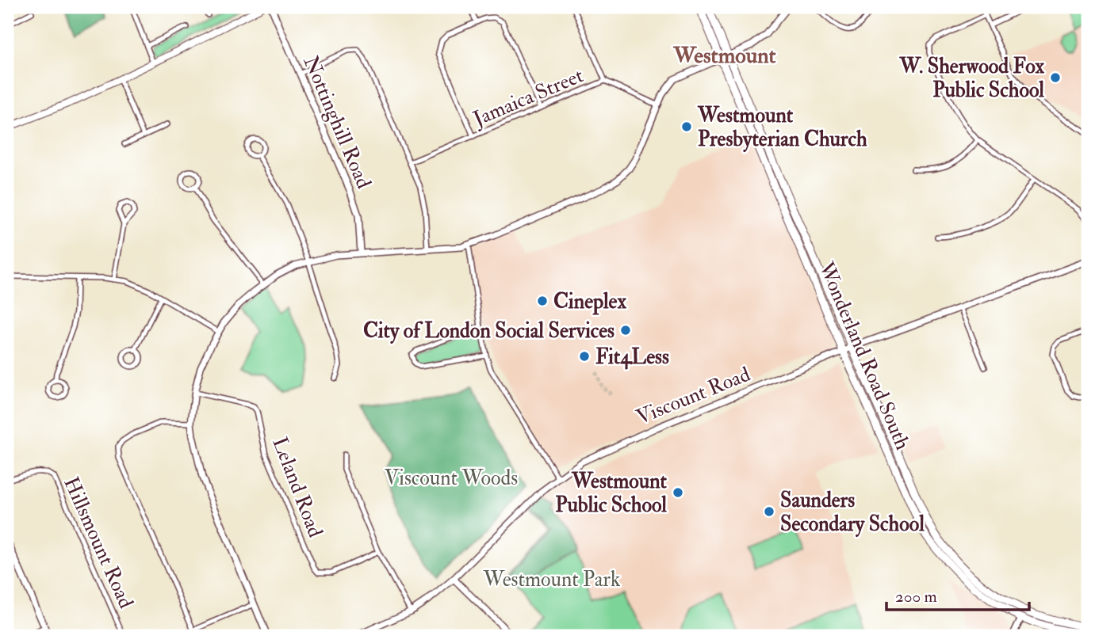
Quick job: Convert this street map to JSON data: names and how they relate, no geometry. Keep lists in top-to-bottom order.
{
  "streets": {
    "main road": ["Wonderland Road South"],
    "street": [
      "Jamaica Street",
      "Nottinghill Road",
      "Viscount Road",
      "Leland Road",
      "Hillsmount Road"
    ]
  },
  "crossings": [
    ["Wonderland Road South", "Viscount Road"]
  ],
  "districts": ["Westmount"],
  "parks": ["Viscount Woods", "Westmount Park"],
  "places": [
    "W. Sherwood Fox Public School",
    "Westmount Presbyterian Church",
    "Cineplex",
    "City of London Social Services",
    "Fit4Less",
    "Westmount Public School",
    "Saunders Secondary School"
  ],
  "scale_bar": "200 m"
}
